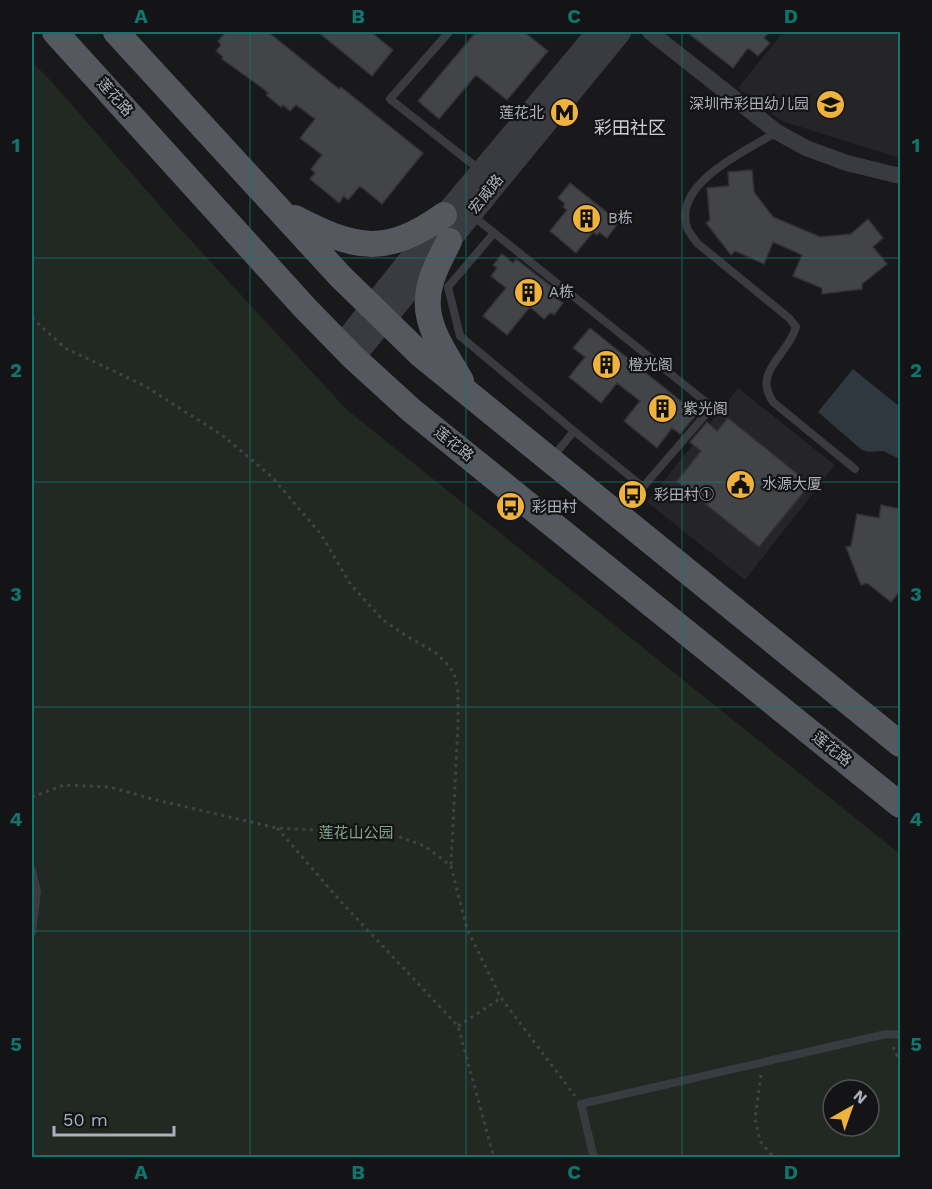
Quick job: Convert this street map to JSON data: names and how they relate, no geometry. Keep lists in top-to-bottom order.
{
  "streets": {
    "main road": ["莲花路"],
    "street": ["宏威路"]
  },
  "crossings": [
    ["莲花路", "宏威路"]
  ],
  "districts": ["彩田社区"],
  "parks": ["莲花山公园"],
  "places": {
    "school or university": ["深圳市彩田幼儿园"],
    "metro station": ["莲花北"],
    "building": [
      "B栋",
      "A栋",
      "橙光阁",
      "紫光阁"
    ],
    "public building": ["水源大厦"],
    "bus stop": ["彩田村①", "彩田村"]
  },
  "scale_bar": "50 m",
  "north": "top right",
  "grid": {
    "columns": [
      "A",
      "B",
      "C",
      "D"
    ],
    "rows": [
      "1",
      "2",
      "3",
      "4",
      "5"
    ]
  }
}
